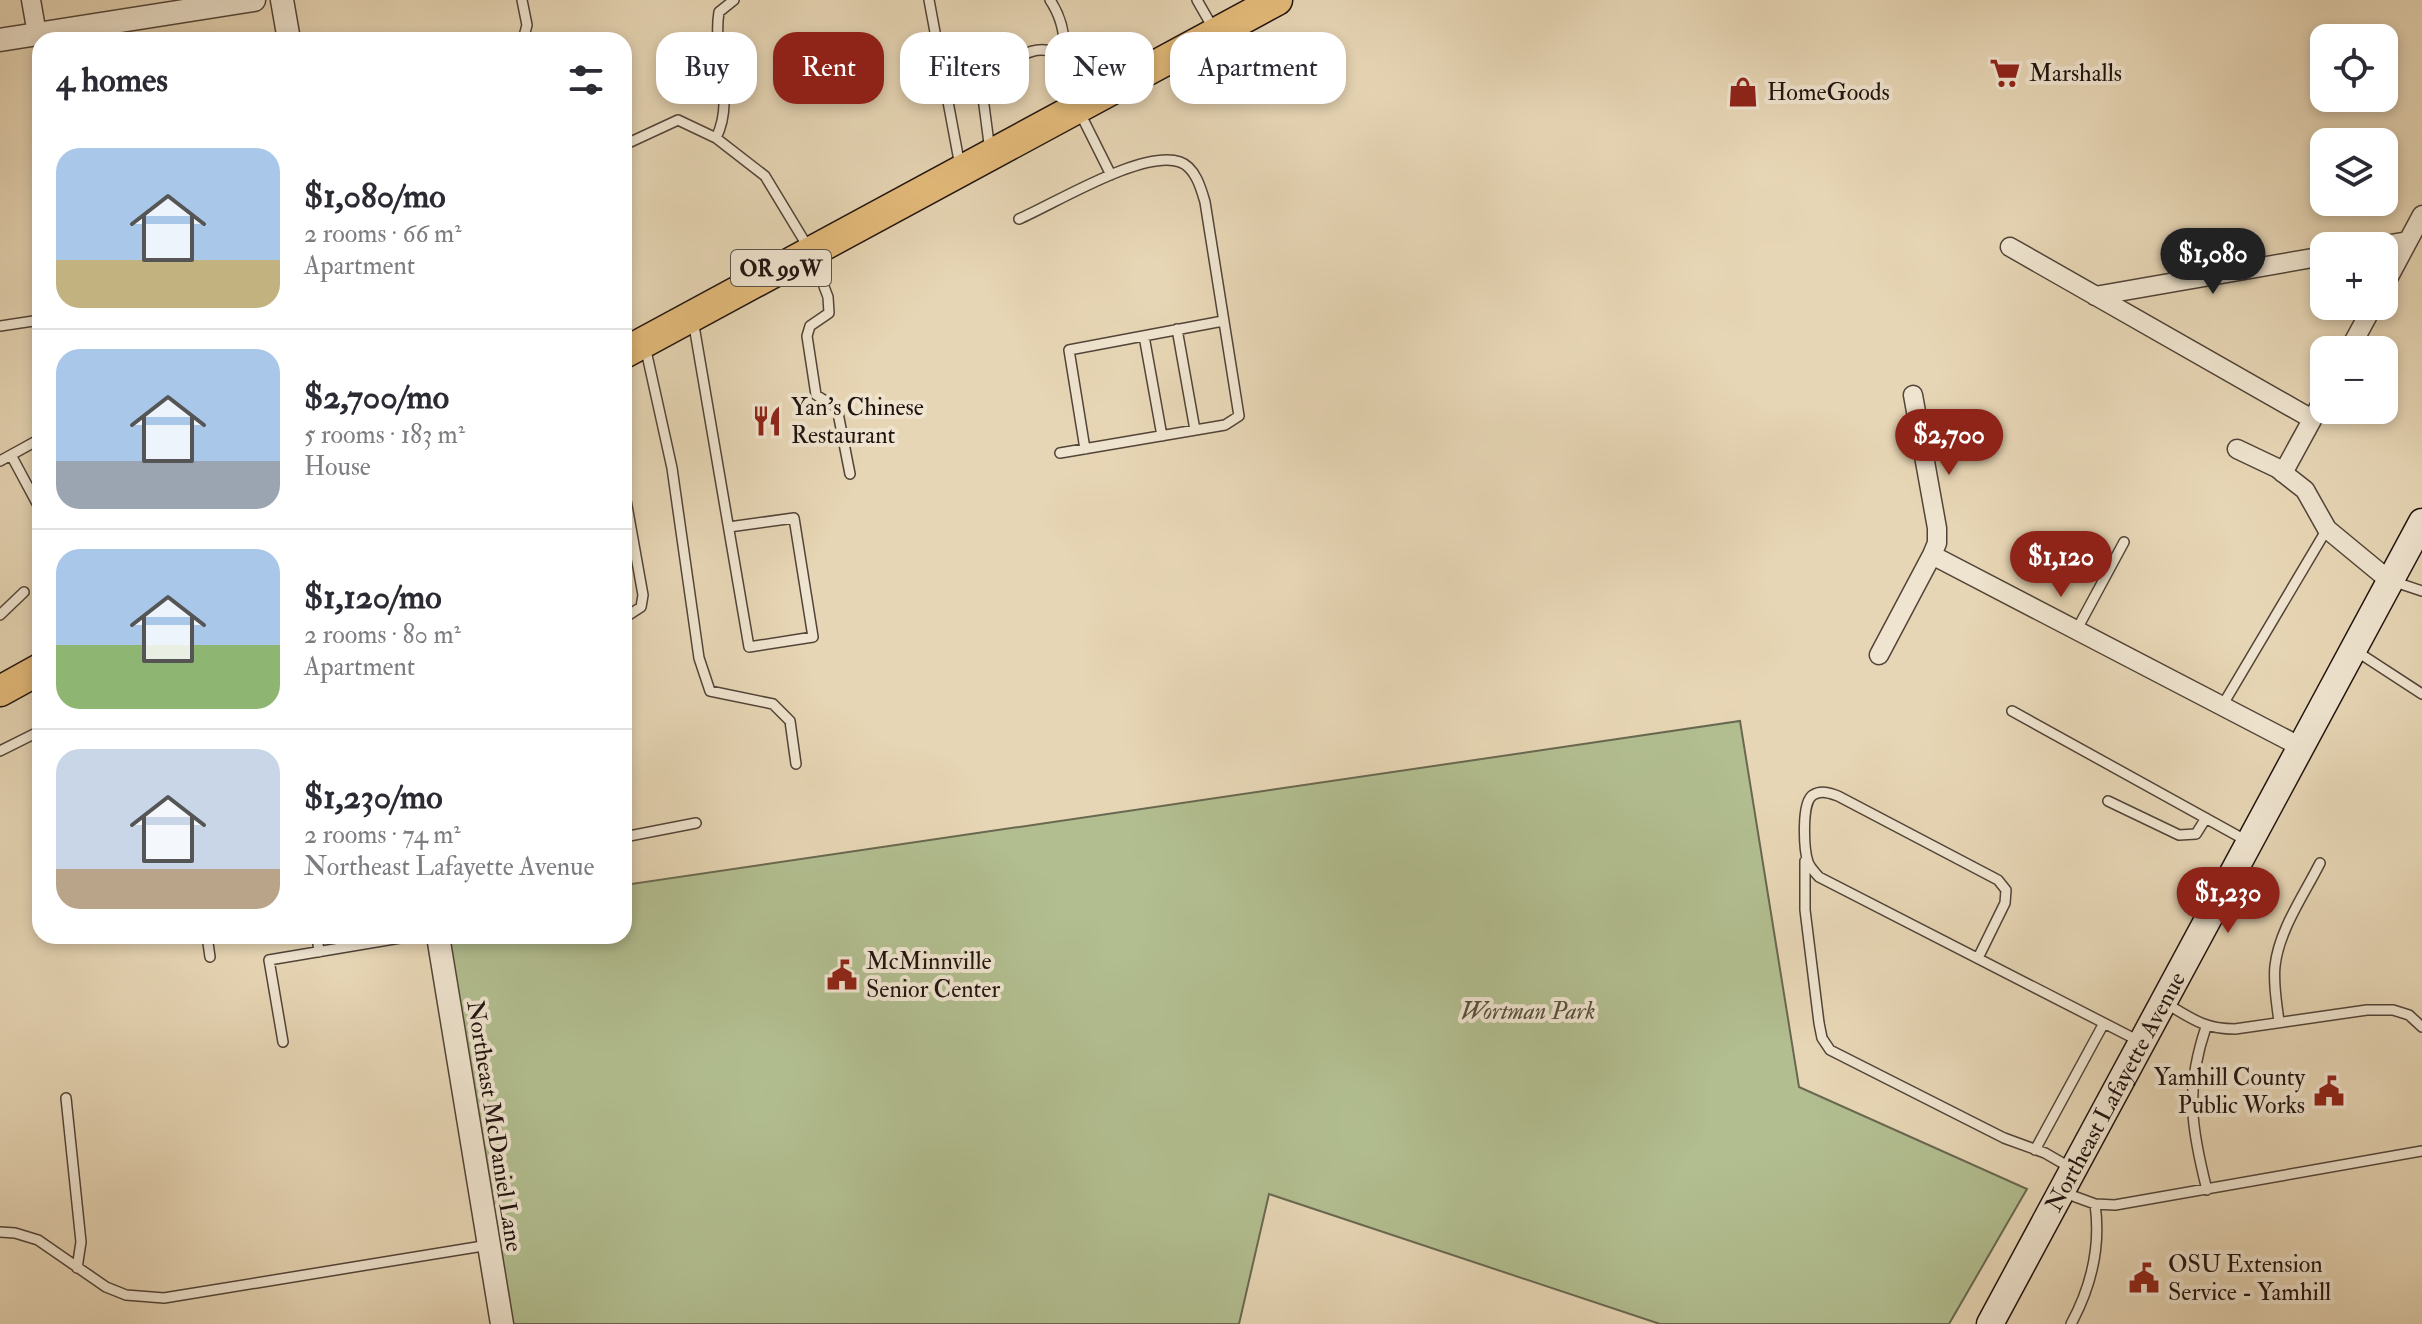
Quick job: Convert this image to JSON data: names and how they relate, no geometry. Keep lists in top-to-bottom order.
{
  "streets": {
    "highway": ["OR 99W"],
    "main road": ["Northeast Lafayette Avenue"],
    "street": ["Northeast McDaniel Lane"]
  },
  "parks": ["Wortman Park"],
  "places": {
    "supermarket": ["Marshalls"],
    "shop": ["HomeGoods"],
    "restaurant": ["Yan's Chinese Restaurant"],
    "public building": ["McMinnville Senior Center", "Yamhill County Public Works", "OSU Extension Service - Yamhill"]
  },
  "page": {
    "map_buttons": ["+", "−"],
    "chip": [
      "Buy",
      "Rent",
      "Filters",
      "New",
      "Apartment"
    ],
    "heading": "4 homes",
    "list": [
      {
        "name": "$1,080/mo",
        "note": "2 rooms · 66 m² · Apartment"
      },
      {
        "name": "$2,700/mo",
        "note": "5 rooms · 183 m² · House"
      },
      {
        "name": "$1,120/mo",
        "note": "2 rooms · 80 m² · Apartment"
      },
      {
        "name": "$1,230/mo",
        "note": "2 rooms · 74 m² · Northeast Lafayette Avenue"
      }
    ],
    "price": [
      "$1,080",
      "$2,700",
      "$1,120",
      "$1,230"
    ]
  }
}
